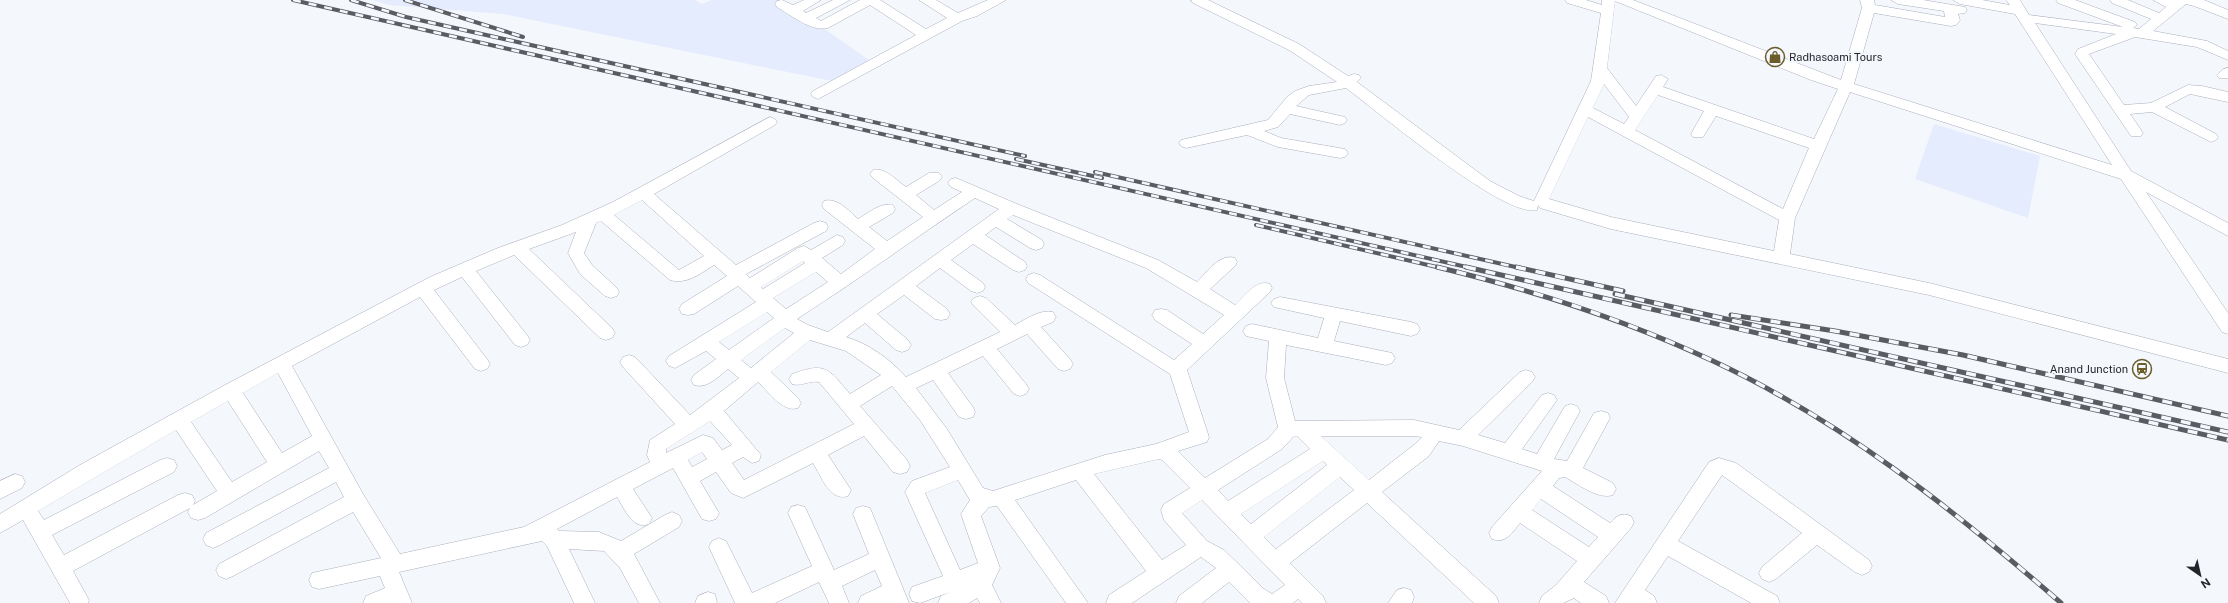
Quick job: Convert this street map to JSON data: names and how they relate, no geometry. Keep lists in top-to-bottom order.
{
  "places": {
    "shop": ["Radhasoami Tours"],
    "station": ["Anand Junction"]
  },
  "north": "bottom right"
}
